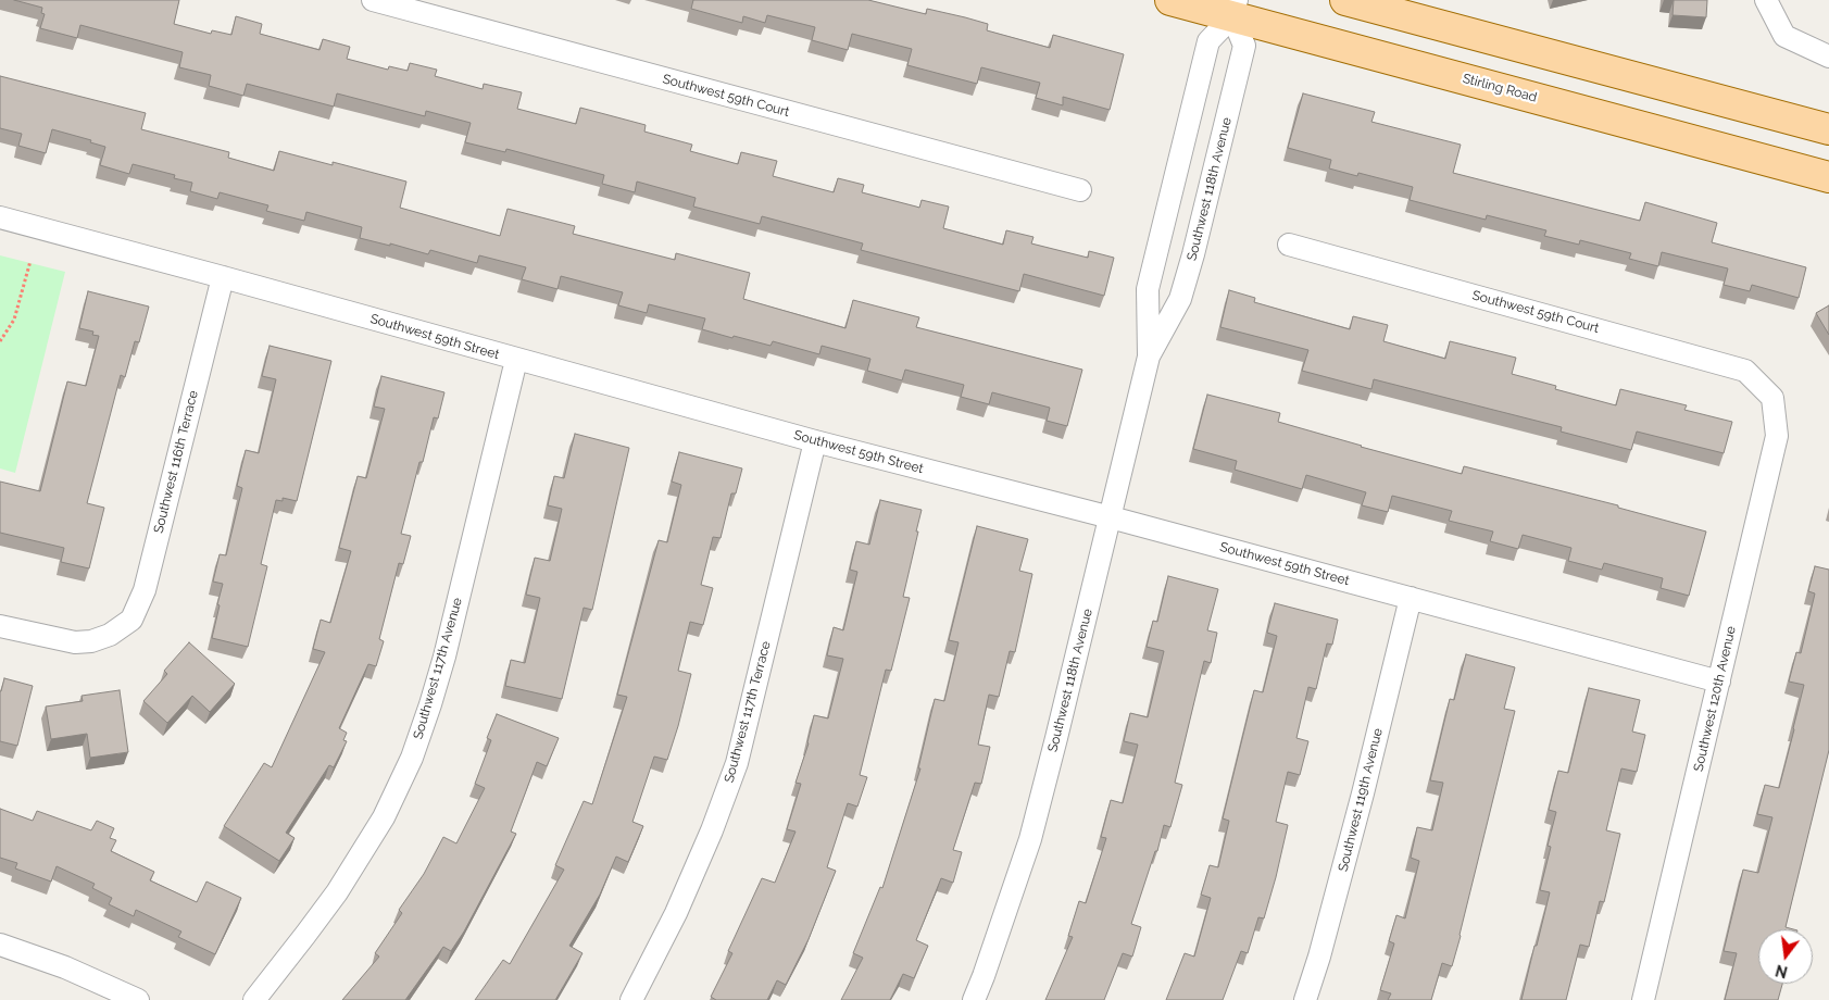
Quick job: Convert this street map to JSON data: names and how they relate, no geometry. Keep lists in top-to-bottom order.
{
  "streets": {
    "main road": ["Stirling Road"],
    "street": [
      "Southwest 59th Court",
      "Southwest 118th Avenue",
      "Southwest 59th Street",
      "Southwest 116th Terrace",
      "Southwest 117th Avenue",
      "Southwest 120th Avenue",
      "Southwest 117th Terrace",
      "Southwest 119th Avenue"
    ]
  },
  "crossings": [
    ["Stirling Road", "Southwest 118th Avenue"],
    ["Southwest 59th Court", "Southwest 120th Avenue"],
    ["Southwest 118th Avenue", "Southwest 59th Street"],
    ["Southwest 59th Street", "Southwest 116th Terrace"],
    ["Southwest 59th Street", "Southwest 117th Avenue"],
    ["Southwest 59th Street", "Southwest 120th Avenue"],
    ["Southwest 59th Street", "Southwest 117th Terrace"],
    ["Southwest 59th Street", "Southwest 119th Avenue"]
  ],
  "north": "bottom"
}
